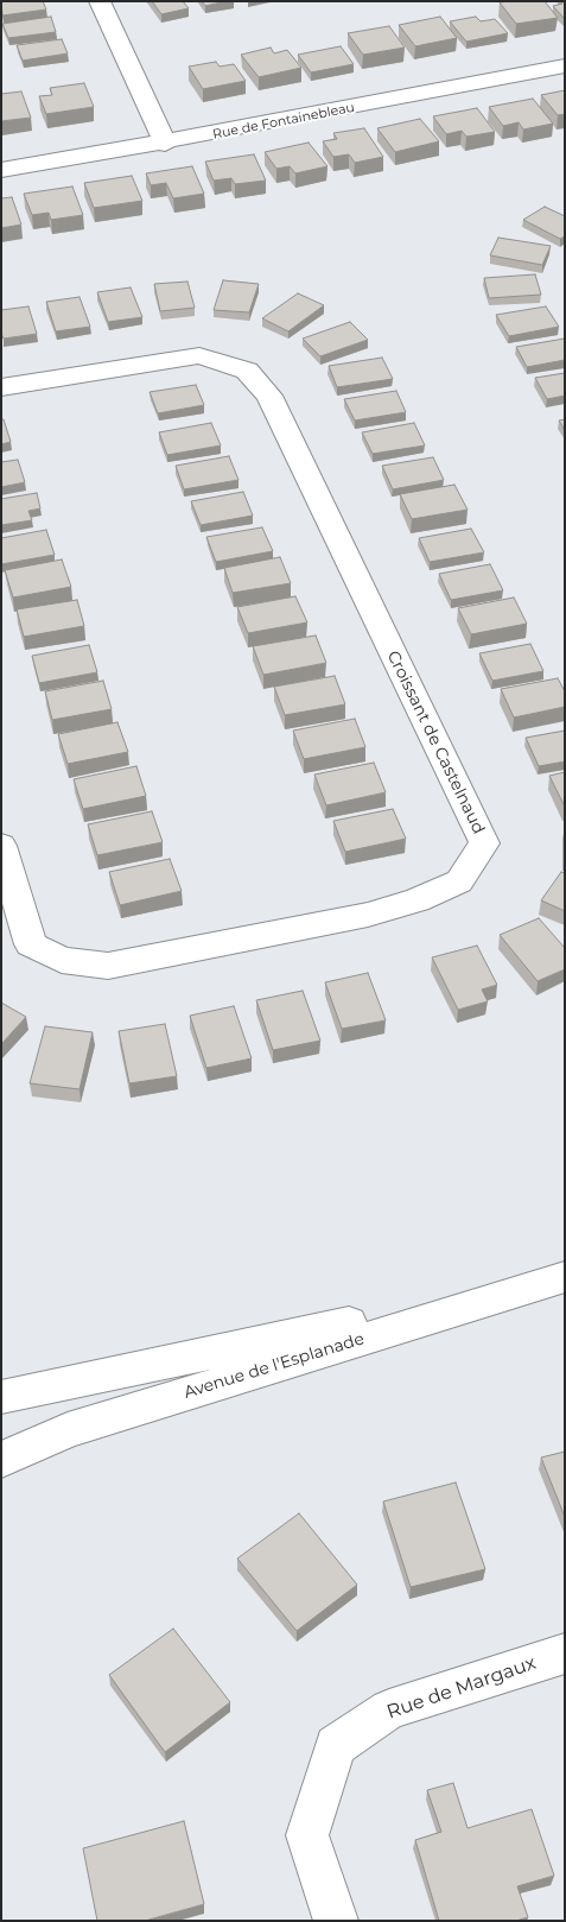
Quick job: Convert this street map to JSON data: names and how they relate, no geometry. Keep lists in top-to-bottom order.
{
  "streets": {
    "street": [
      "Rue de Fontainebleau",
      "Croissant de Castelnaud",
      "Avenue de l'Esplanade",
      "Rue de Margaux"
    ]
  }
}
